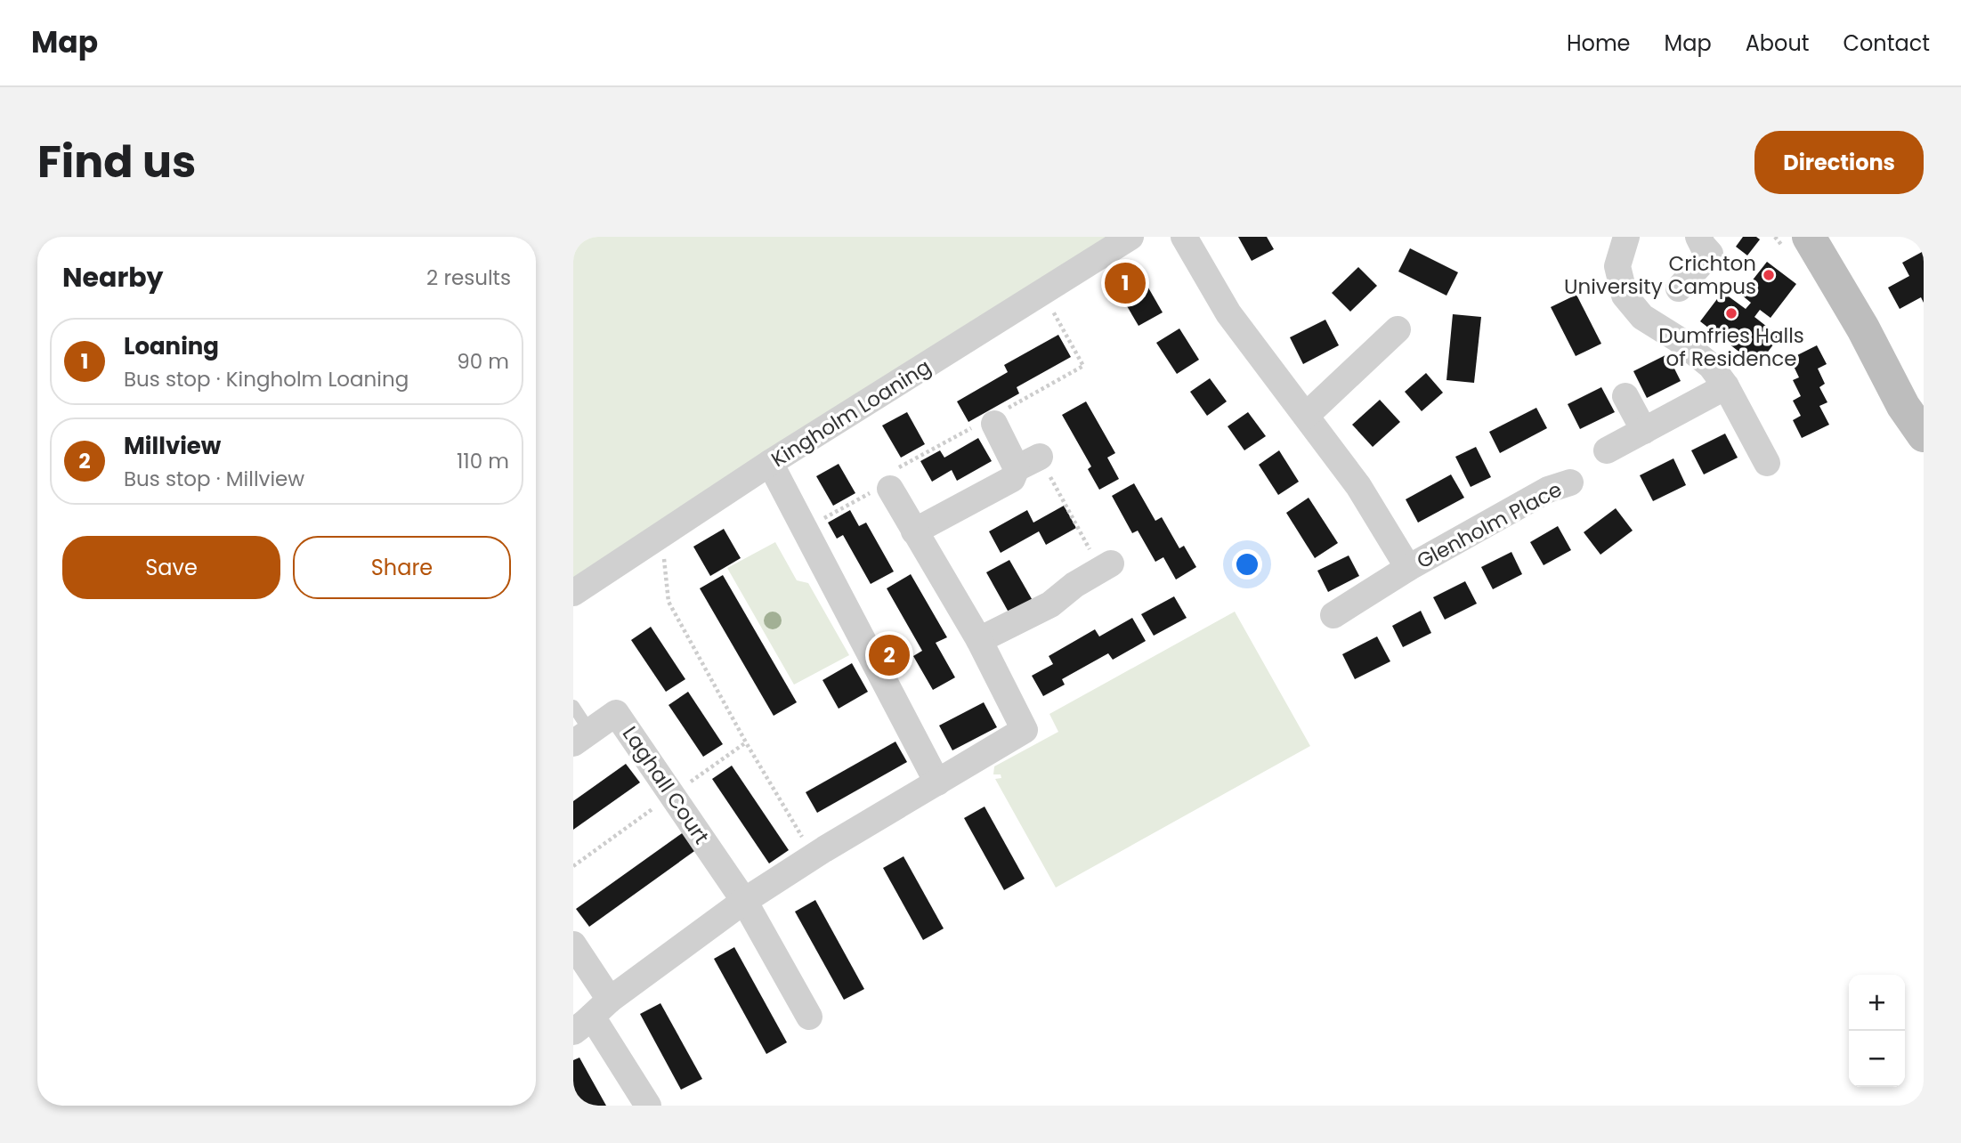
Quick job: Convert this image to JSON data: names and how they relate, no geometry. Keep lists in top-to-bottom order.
{
  "streets": {
    "street": ["Kingholm Loaning", "Glenholm Place", "Laghall Court"]
  },
  "places": ["Crichton University Campus", "Dumfries Halls of Residence"],
  "page": {
    "header": "Map",
    "nav": [
      "Home",
      "Map",
      "About",
      "Contact"
    ],
    "title": "Find us",
    "buttons": [
      "Directions",
      ["Save", "Share"]
    ],
    "heading": ["Nearby", "2 results"],
    "pins": ["1", "2"],
    "list": [
      {
        "mark": "1",
        "name": "Loaning",
        "note": "Bus stop · Kingholm Loaning",
        "value": "90 m"
      },
      {
        "mark": "2",
        "name": "Millview",
        "note": "Bus stop · Millview",
        "value": "110 m"
      }
    ],
    "map_buttons": ["+", "−"]
  }
}
